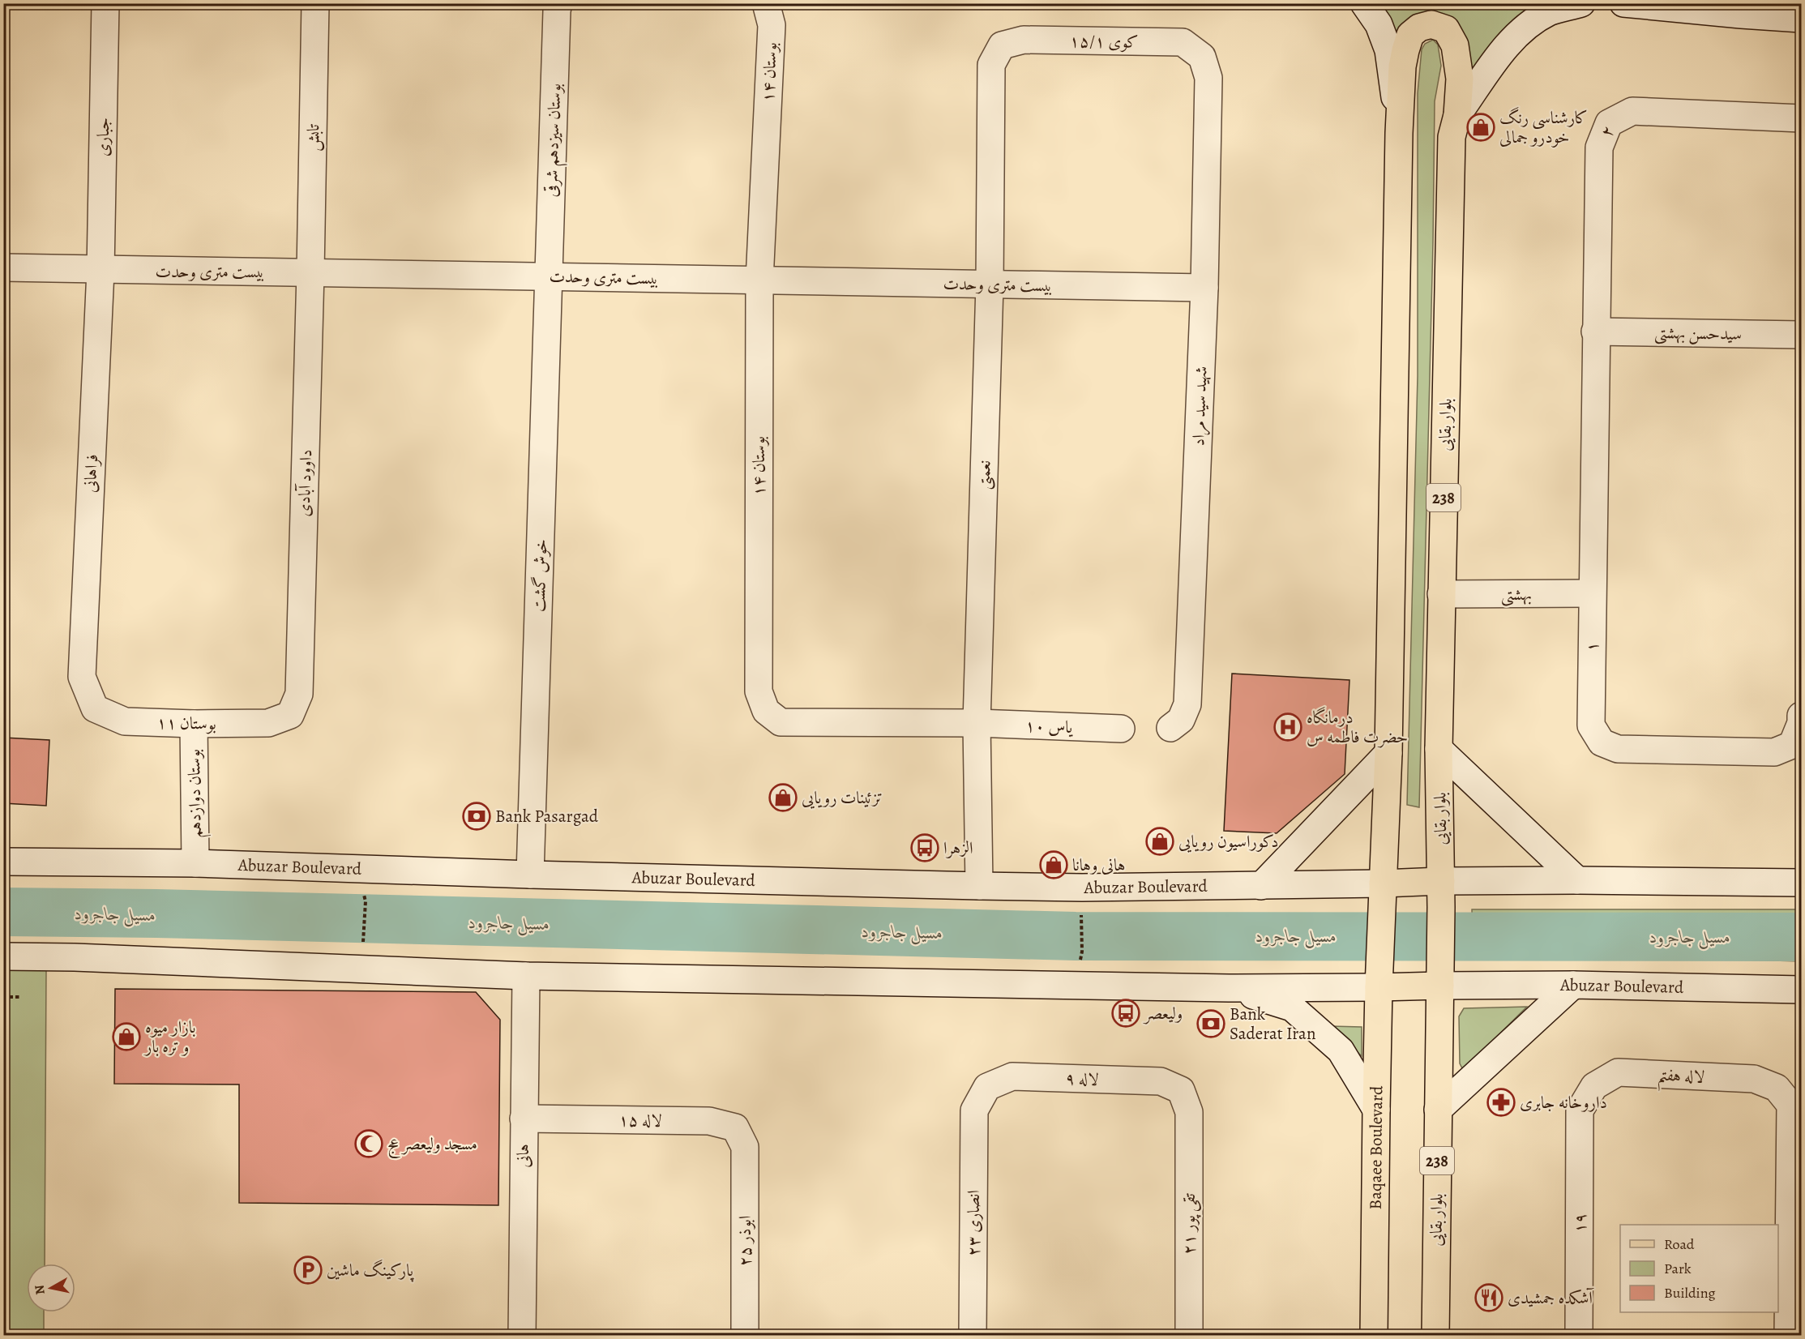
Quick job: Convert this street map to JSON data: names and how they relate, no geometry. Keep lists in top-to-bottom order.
{
  "streets": {
    "main road": ["بلوار بقایی", "238", "Baqaee Boulevard"],
    "street": [
      "کوی ۱۵/۱",
      "بوستان ۱۴",
      "۲",
      "جباری",
      "تابش",
      "بوستان سیزدهم شرقی",
      "بیست متری وحدت",
      "سیدحسن بهشتی",
      "شهید سید مراد",
      "فراهانی",
      "نعمتی",
      "داوود آبادی",
      "خوش گشت",
      "بهشتی",
      "۱",
      "بوستان ۱۱",
      "یاس ۱۰",
      "بوستان دوازدهم",
      "Abuzar Boulevard",
      "لاله هفتم",
      "لاله ۹",
      "لاله ۱۵",
      "هانی",
      "انصاری ۲۳",
      "۱۹",
      "تقی پور ۲۱",
      "ابوذر ۲۵"
    ]
  },
  "crossings": [
    ["کوی ۱۵/۱", "شهید سید مراد"],
    ["کوی ۱۵/۱", "نعمتی"],
    ["بوستان ۱۴", "بیست متری وحدت"],
    ["بوستان ۱۴", "نعمتی"],
    ["بوستان ۱۴", "یاس ۱۰"],
    ["۲", "سیدحسن بهشتی"],
    ["۲", "۱"],
    ["جباری", "بیست متری وحدت"],
    ["جباری", "فراهانی"],
    ["تابش", "بیست متری وحدت"],
    ["تابش", "داوود آبادی"],
    ["بوستان سیزدهم شرقی", "بیست متری وحدت"],
    ["بوستان سیزدهم شرقی", "خوش گشت"],
    ["بیست متری وحدت", "شهید سید مراد"],
    ["بیست متری وحدت", "فراهانی"],
    ["بیست متری وحدت", "نعمتی"],
    ["بیست متری وحدت", "داوود آبادی"],
    ["بیست متری وحدت", "خوش گشت"],
    ["سیدحسن بهشتی", "۱"],
    ["بلوار بقایی", "بهشتی"],
    ["بلوار بقایی", "Abuzar Boulevard"],
    ["فراهانی", "بوستان ۱۱"],
    ["نعمتی", "یاس ۱۰"],
    ["نعمتی", "Abuzar Boulevard"],
    ["داوود آبادی", "بوستان ۱۱"],
    ["خوش گشت", "Abuzar Boulevard"],
    ["بهشتی", "۱"],
    ["بوستان ۱۱", "بوستان دوازدهم"],
    ["بوستان دوازدهم", "Abuzar Boulevard"],
    ["Abuzar Boulevard", "Baqaee Boulevard"],
    ["لاله هفتم", "۱۹"],
    ["لاله ۹", "انصاری ۲۳"],
    ["لاله ۹", "تقی پور ۲۱"],
    ["لاله ۱۵", "هانی"],
    ["لاله ۱۵", "ابوذر ۲۵"]
  ],
  "water": ["مسیل جاجرود"],
  "places": {
    "shop": [
      "کارشناسی رنگ خودرو جمالی",
      "تزئینات رویایی",
      "دکوراسیون رویایی",
      "هانی وهانا",
      "بازار میوه و تره بار"
    ],
    "hospital": ["درمانگاه حضرت فاطمه س"],
    "bank": ["Bank Pasargad", "Bank Saderat Iran"],
    "bus stop": ["الزهرا", "ولیعصر"],
    "pharmacy": ["داروخانه جابری"],
    "mosque": ["مسجد ولیعصر عج"],
    "parking": ["پارکینگ ماشین"],
    "restaurant": ["آشکده جمشیدی"]
  },
  "legend": ["Road", "Park", "Building"],
  "north": "left"
}
